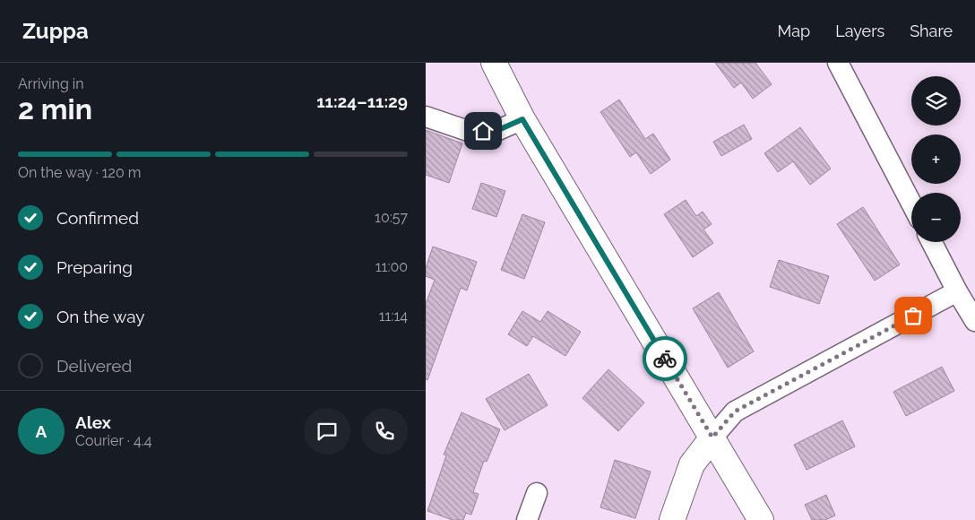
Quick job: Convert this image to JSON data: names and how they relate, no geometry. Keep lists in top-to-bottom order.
{
  "page": {
    "header": "Zuppa",
    "nav": ["Map", "Layers", "Share"],
    "heading": ["2 min", "Arriving in", "11:24–11:29"],
    "panel": ["Alex", "Courier · 4.4"],
    "map_buttons": ["+", "−"],
    "bar": "On the way · 120 m",
    "list": [
      ["Confirmed", "10:57"],
      ["Preparing", "11:00"],
      ["On the way", "11:14"],
      "Delivered"
    ],
    "round": "A"
  }
}
